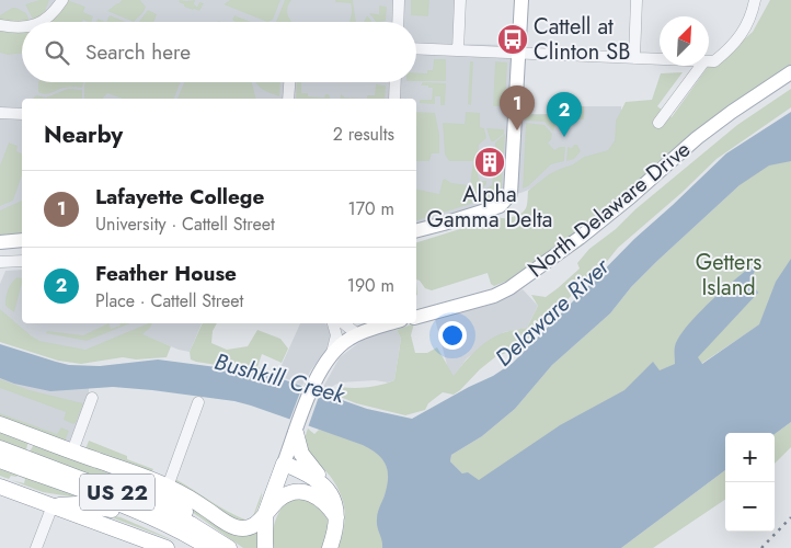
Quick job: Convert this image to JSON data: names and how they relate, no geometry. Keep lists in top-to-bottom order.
{
  "streets": {
    "highway": ["US 22"],
    "main road": ["North Delaware Drive"]
  },
  "water": ["Delaware River", "Bushkill Creek"],
  "parks": ["Getters Island"],
  "places": {
    "bus stop": ["Cattell at Clinton SB"],
    "building": ["Alpha Gamma Delta"]
  },
  "north": "top right",
  "page": {
    "search": "Search here",
    "pins": ["1", "2"],
    "heading": ["Nearby", "2 results"],
    "list": [
      {
        "mark": "1",
        "name": "Lafayette College",
        "note": "University · Cattell Street",
        "value": "170 m"
      },
      {
        "mark": "2",
        "name": "Feather House",
        "note": "Place · Cattell Street",
        "value": "190 m"
      }
    ],
    "map_buttons": ["+", "−"]
  }
}
